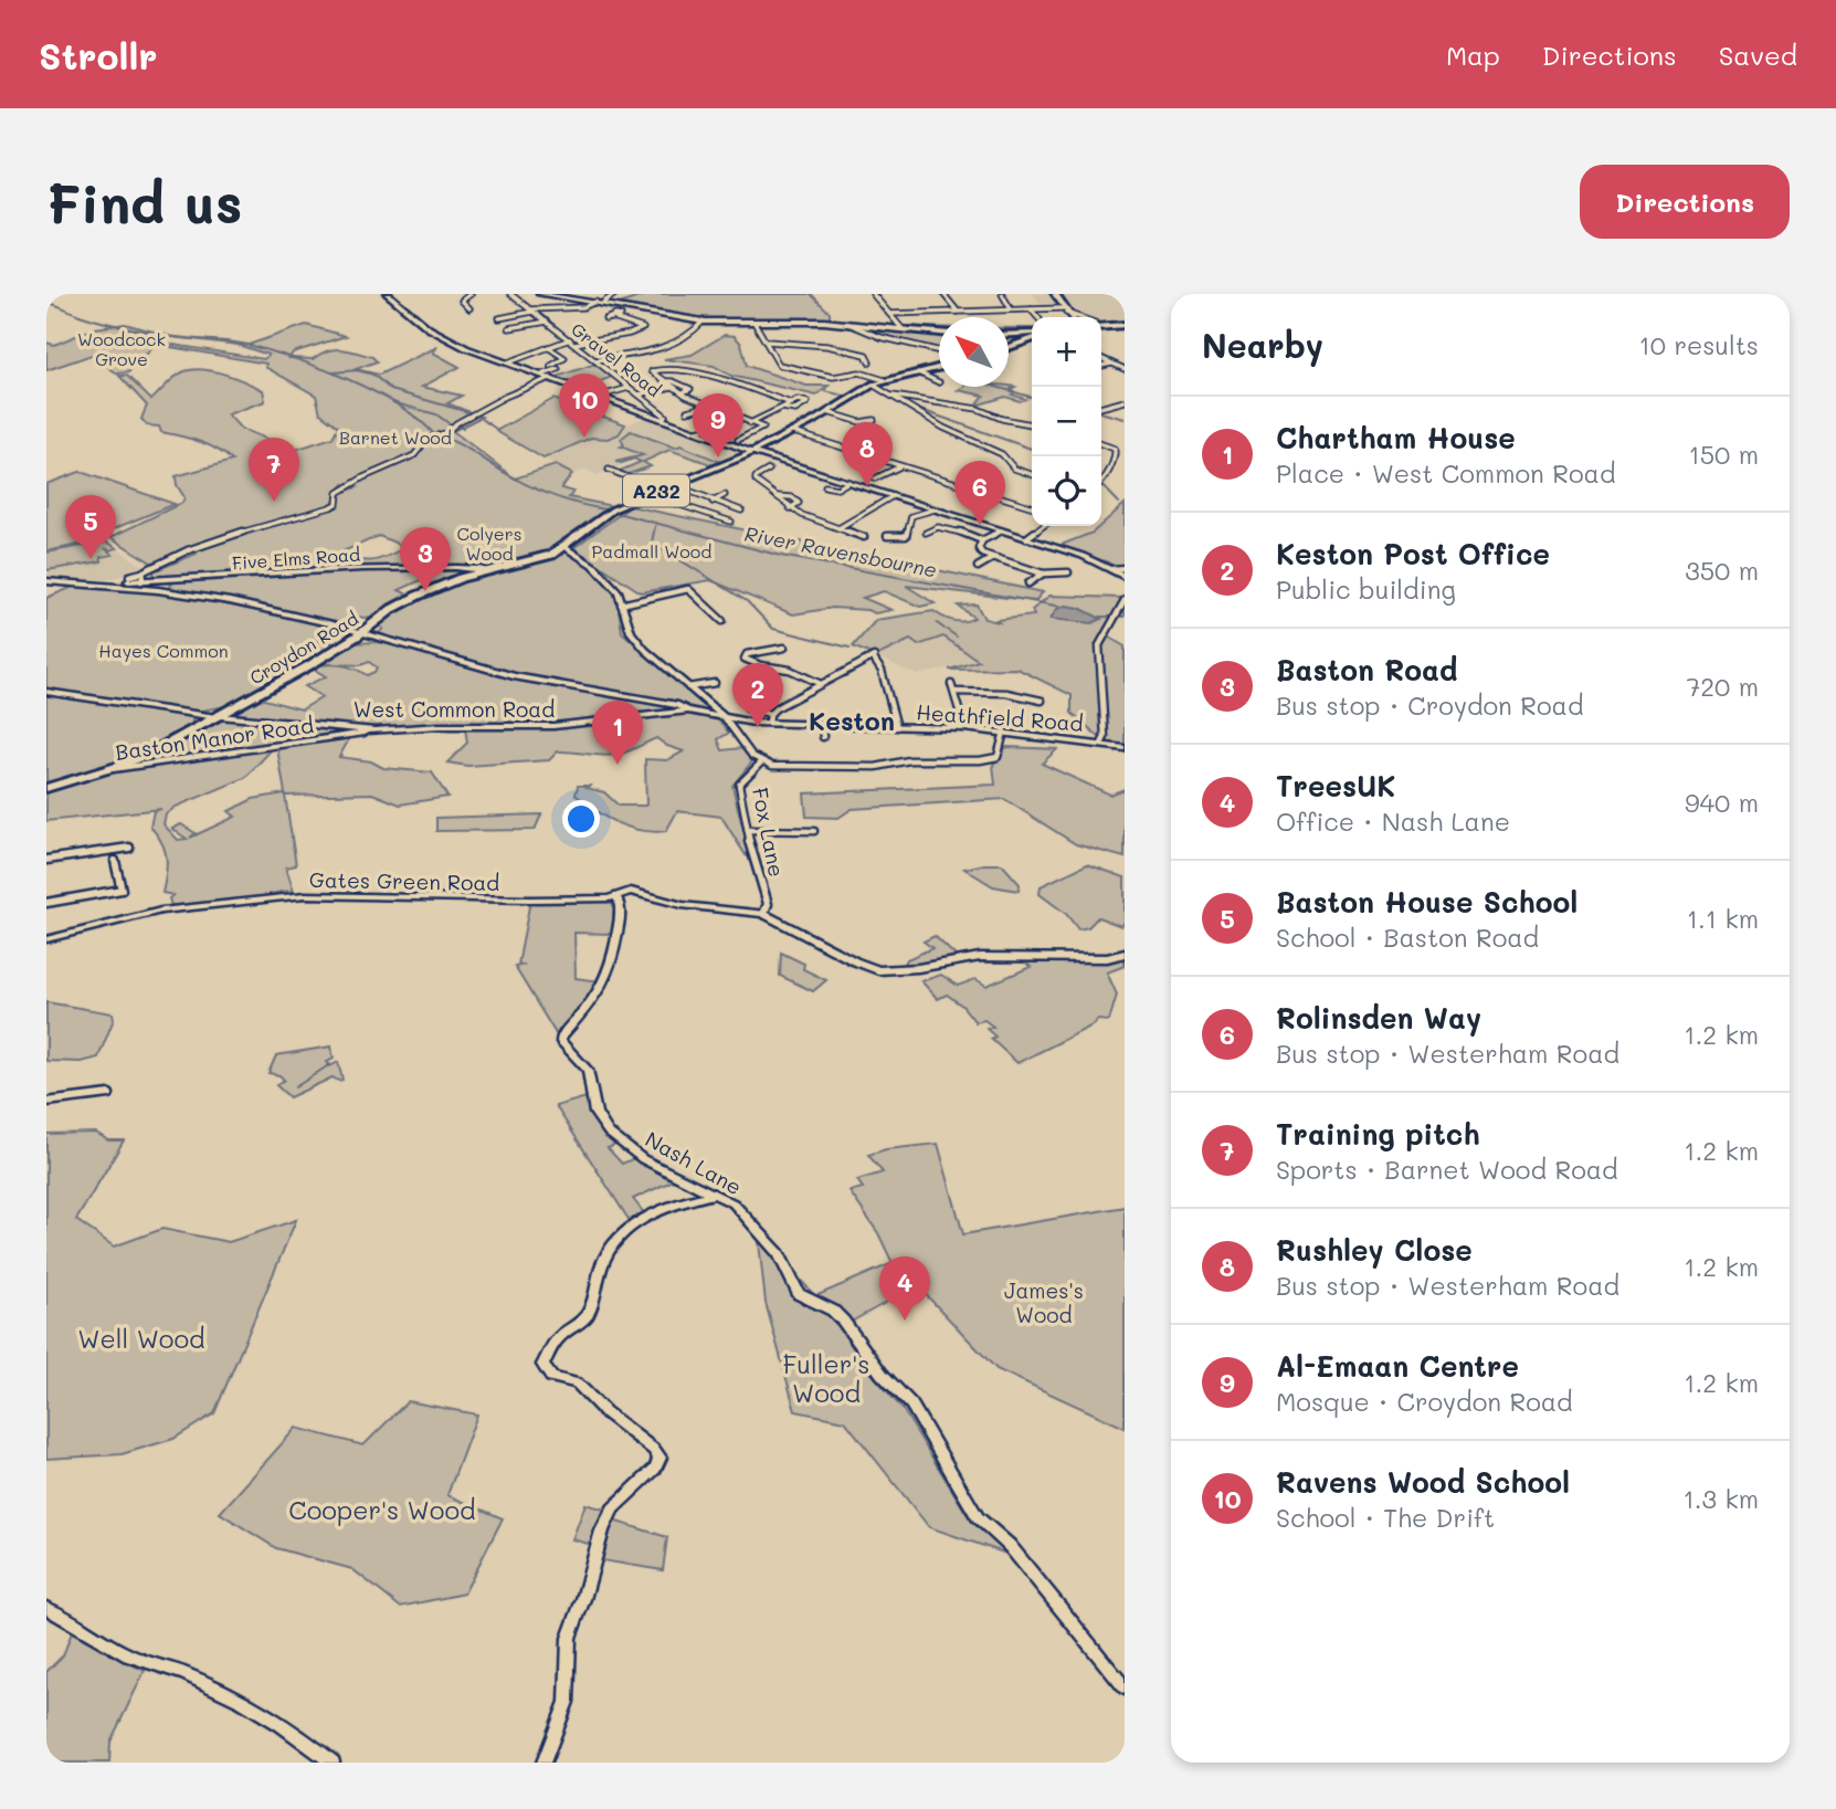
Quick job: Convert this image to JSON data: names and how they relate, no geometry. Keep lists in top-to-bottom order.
{
  "streets": {
    "highway": ["A232", "Croydon Road"],
    "street": [
      "Gravel Road",
      "Five Elms Road",
      "West Common Road",
      "Heathfield Road",
      "Baston Manor Road",
      "Fox Lane",
      "Gates Green Road",
      "Nash Lane"
    ]
  },
  "crossings": [
    ["Five Elms Road", "Croydon Road"],
    ["Croydon Road", "West Common Road"],
    ["Croydon Road", "Baston Manor Road"],
    ["West Common Road", "Heathfield Road"],
    ["West Common Road", "Baston Manor Road"],
    ["Fox Lane", "Gates Green Road"],
    ["Gates Green Road", "Nash Lane"]
  ],
  "districts": ["Keston"],
  "water": ["River Ravensbourne"],
  "parks": [
    "Woodcock Grove",
    "Barnet Wood",
    "Colyers Wood",
    "Padmall Wood",
    "Hayes Common",
    "James's Wood",
    "Well Wood",
    "Fuller's Wood",
    "Cooper's Wood"
  ],
  "north": "top left",
  "page": {
    "header": "Strollr",
    "nav": ["Map", "Directions", "Saved"],
    "buttons": "Directions",
    "title": "Find us",
    "heading": ["Nearby", "10 results"],
    "map_buttons": ["+", "−"],
    "pins": [
      "10",
      "9",
      "8",
      "7",
      "6",
      "5",
      "3",
      "2",
      "1",
      "4"
    ],
    "list": [
      {
        "mark": "1",
        "name": "Chartham House",
        "note": "Place · West Common Road",
        "value": "150 m"
      },
      {
        "mark": "2",
        "name": "Keston Post Office",
        "note": "Public building",
        "value": "350 m"
      },
      {
        "mark": "3",
        "name": "Baston Road",
        "note": "Bus stop · Croydon Road",
        "value": "720 m"
      },
      {
        "mark": "4",
        "name": "TreesUK",
        "note": "Office · Nash Lane",
        "value": "940 m"
      },
      {
        "mark": "5",
        "name": "Baston House School",
        "note": "School · Baston Road",
        "value": "1.1 km"
      },
      {
        "mark": "6",
        "name": "Rolinsden Way",
        "note": "Bus stop · Westerham Road",
        "value": "1.2 km"
      },
      {
        "mark": "7",
        "name": "Training pitch",
        "note": "Sports · Barnet Wood Road",
        "value": "1.2 km"
      },
      {
        "mark": "8",
        "name": "Rushley Close",
        "note": "Bus stop · Westerham Road",
        "value": "1.2 km"
      },
      {
        "mark": "9",
        "name": "Al-Emaan Centre",
        "note": "Mosque · Croydon Road",
        "value": "1.2 km"
      },
      {
        "mark": "10",
        "name": "Ravens Wood School",
        "note": "School · The Drift",
        "value": "1.3 km"
      }
    ]
  }
}
